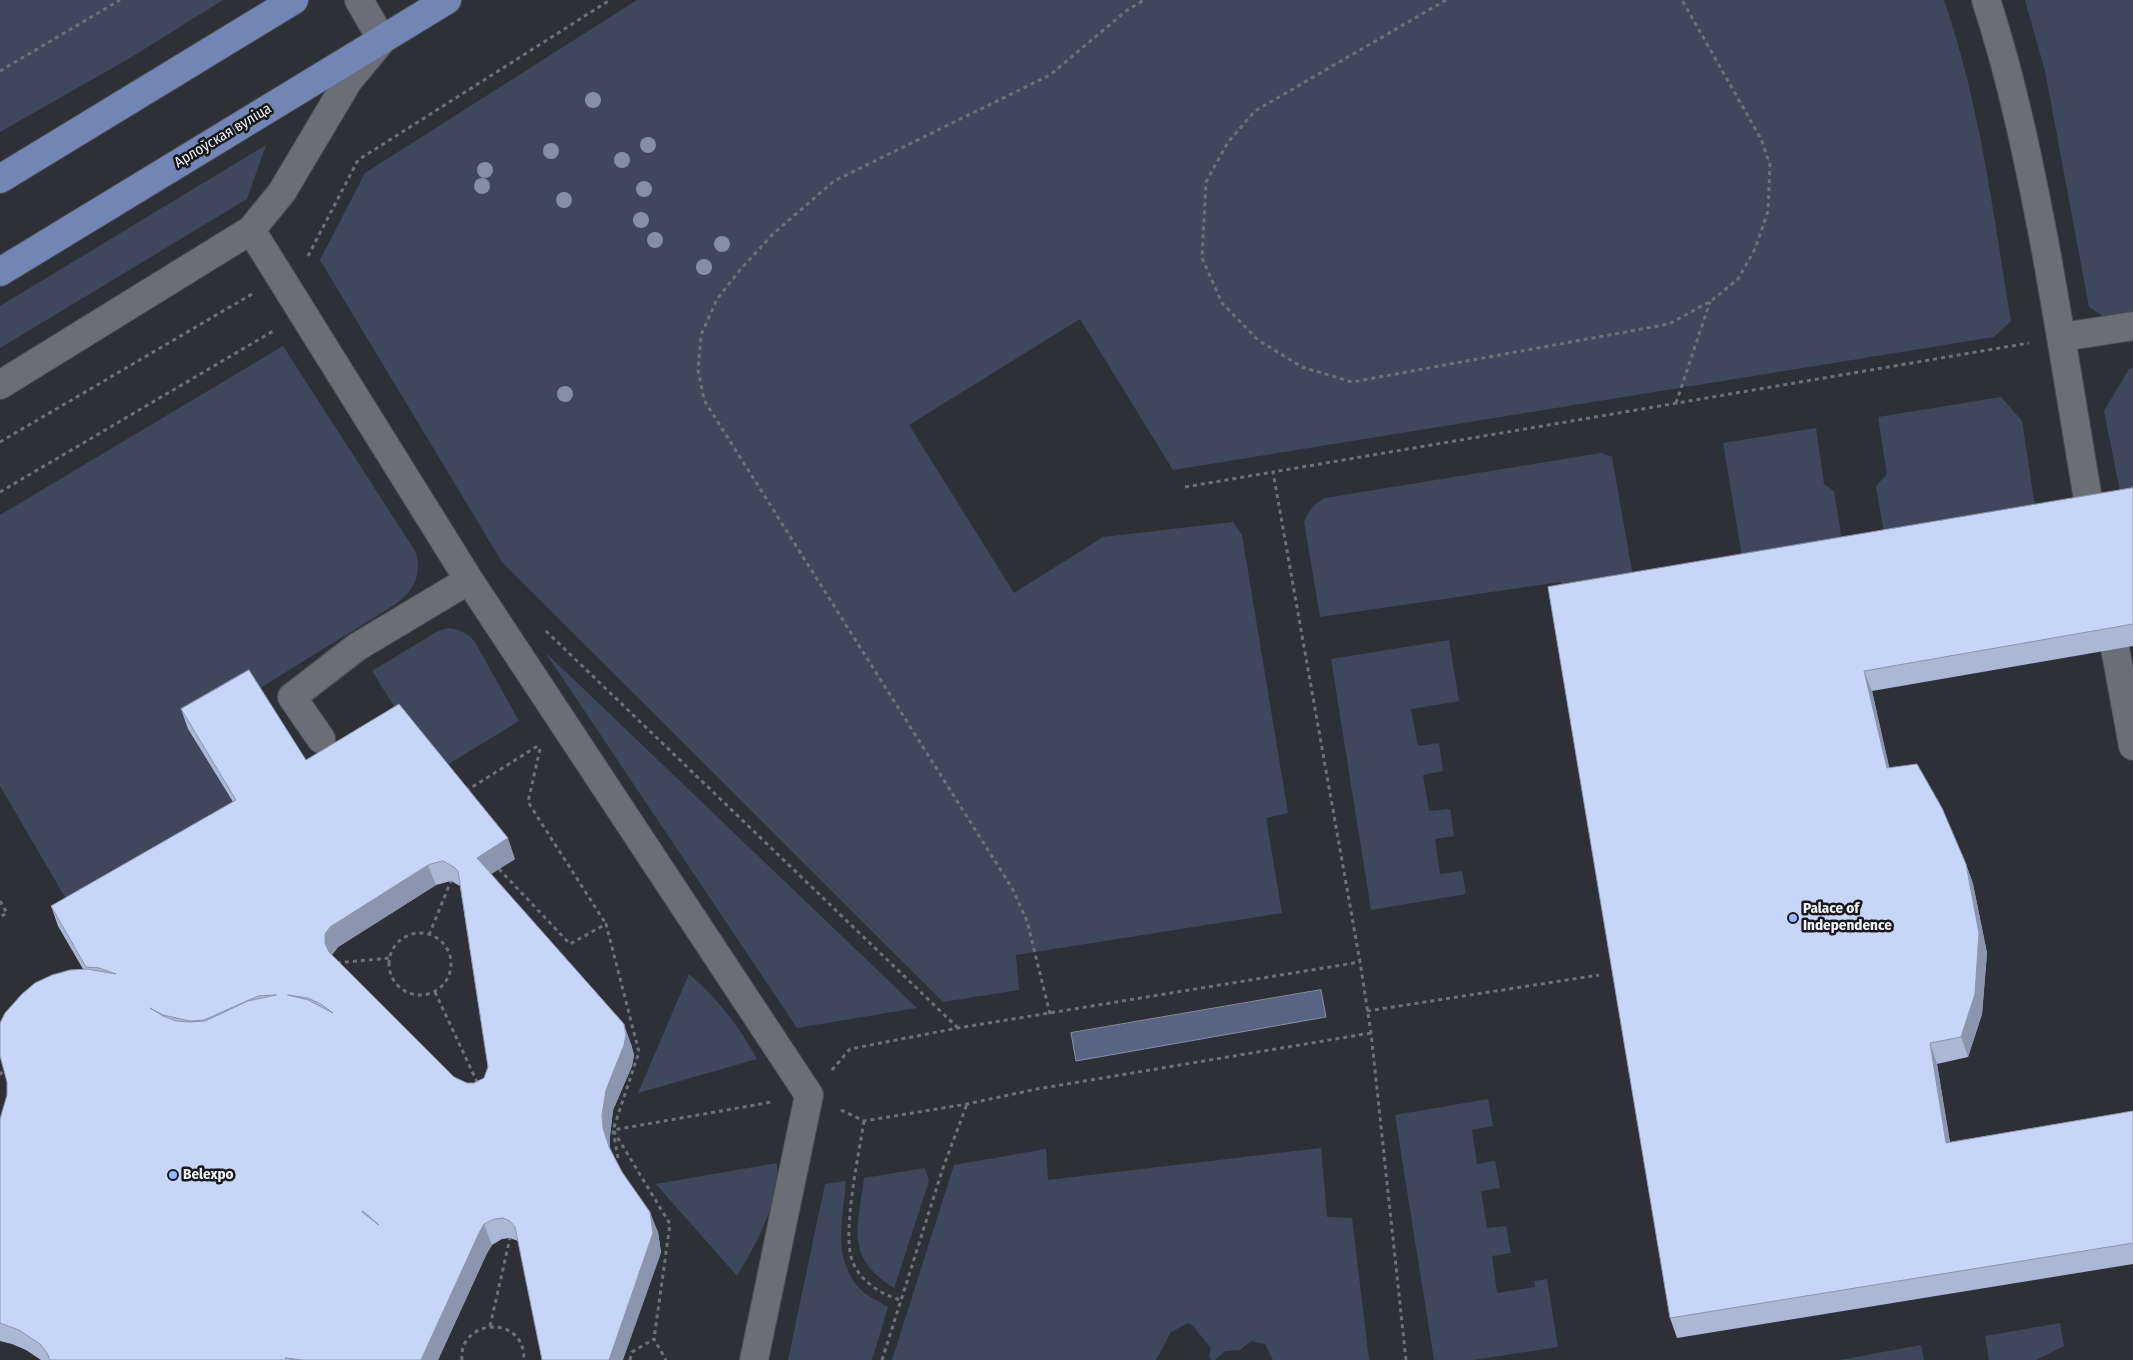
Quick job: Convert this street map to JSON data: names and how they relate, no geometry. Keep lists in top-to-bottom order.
{
  "streets": {
    "main road": ["Арлоўская вуліца"]
  },
  "places": ["Palace of Independence", "Belexpo"]
}
